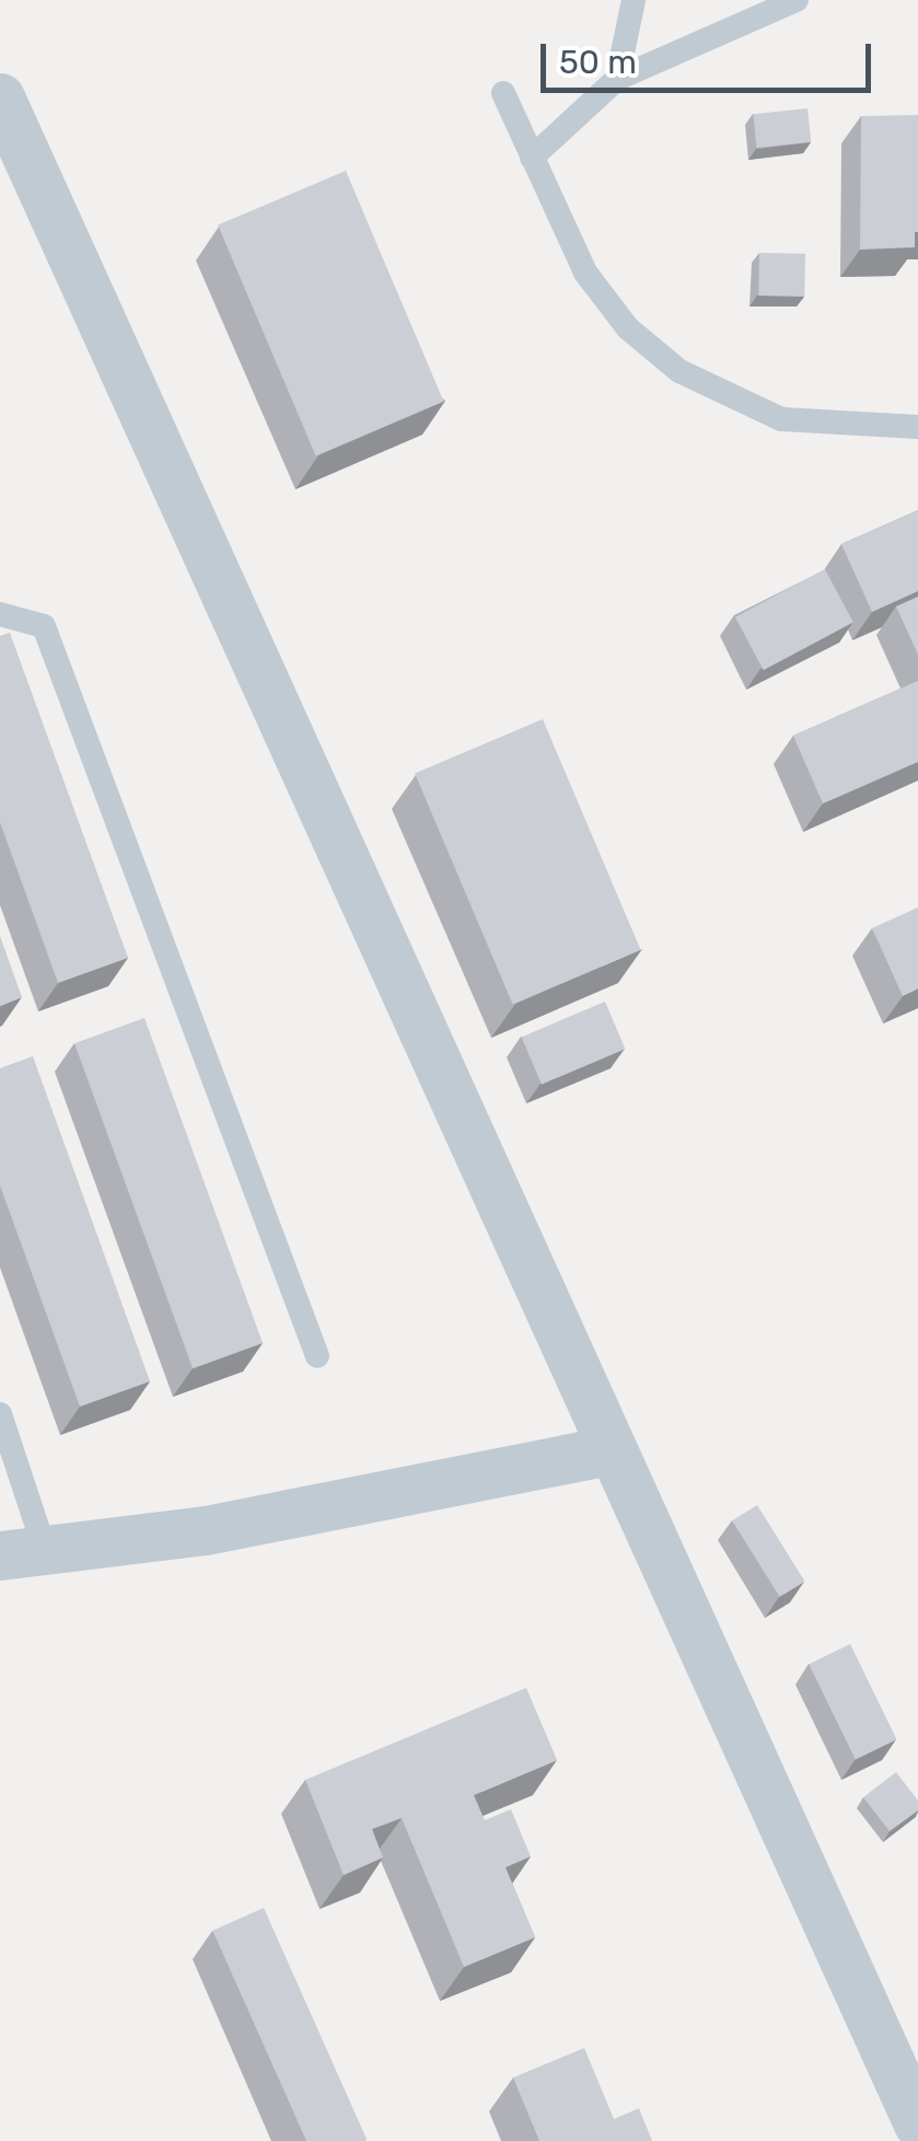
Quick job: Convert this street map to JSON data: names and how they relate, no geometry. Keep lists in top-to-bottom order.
{
  "scale_bar": "50 m"
}
